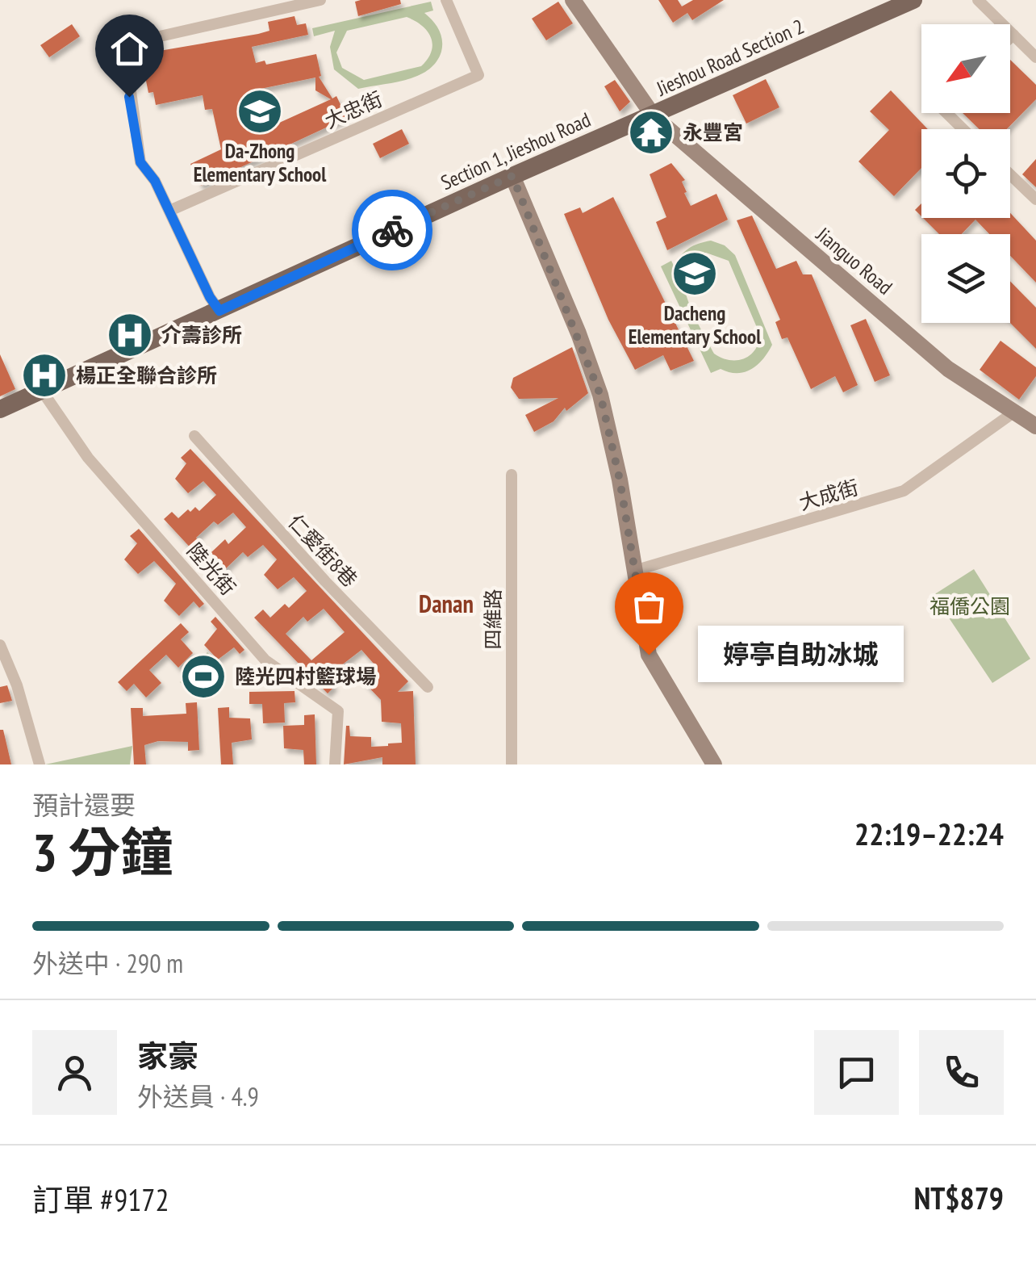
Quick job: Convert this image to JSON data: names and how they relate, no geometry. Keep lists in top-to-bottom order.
{
  "streets": {
    "main road": ["Jieshou Road Section 2", "Section 1, Jieshou Road"],
    "street": [
      "大忠街",
      "Jianguo Road",
      "大成街",
      "仁愛街8巷",
      "陸光街",
      "四維路"
    ]
  },
  "crossings": [
    ["Jieshou Road Section 2", "Section 1, Jieshou Road"],
    ["Jieshou Road Section 2", "Jianguo Road"],
    ["Section 1, Jieshou Road", "Jianguo Road"],
    ["Section 1, Jieshou Road", "陸光街"],
    ["Jianguo Road", "大成街"]
  ],
  "districts": ["Danan"],
  "parks": ["福僑公園"],
  "places": {
    "school or university": ["Da-Zhong Elementary School", "Dacheng Elementary School"],
    "temple": ["永豐宮"],
    "hospital": ["介壽診所", "楊正全聯合診所"],
    "other": ["婷亭自助冰城"],
    "sports": ["陸光四村籃球場"]
  },
  "north": "bottom left",
  "page": {
    "bubble": "婷亭自助冰城",
    "heading": ["3 分鐘", "預計還要", "22:19–22:24"],
    "panel": [
      "家豪",
      "外送員 · 4.9",
      "訂單 #9172",
      "NT$879"
    ],
    "bar": "外送中 · 290 m"
  }
}
